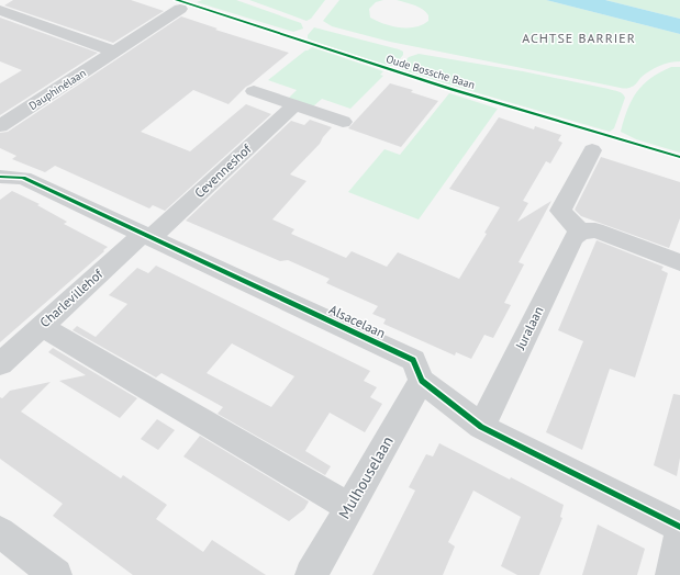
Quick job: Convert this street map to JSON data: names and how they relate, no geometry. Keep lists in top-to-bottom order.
{
  "streets": {
    "street": [
      "Dauphinélaan",
      "Cevenneshof",
      "Charlevillehof",
      "Alsacelaan",
      "Juralaan",
      "Mulhouselaan"
    ],
    "cycle path": ["Oude Bossche Baan"]
  },
  "crossings": [
    ["Cevenneshof", "Charlevillehof"],
    ["Cevenneshof", "Alsacelaan"],
    ["Charlevillehof", "Alsacelaan"],
    ["Alsacelaan", "Juralaan"],
    ["Alsacelaan", "Mulhouselaan"]
  ],
  "districts": ["ACHTSE BARRIER"]
}
